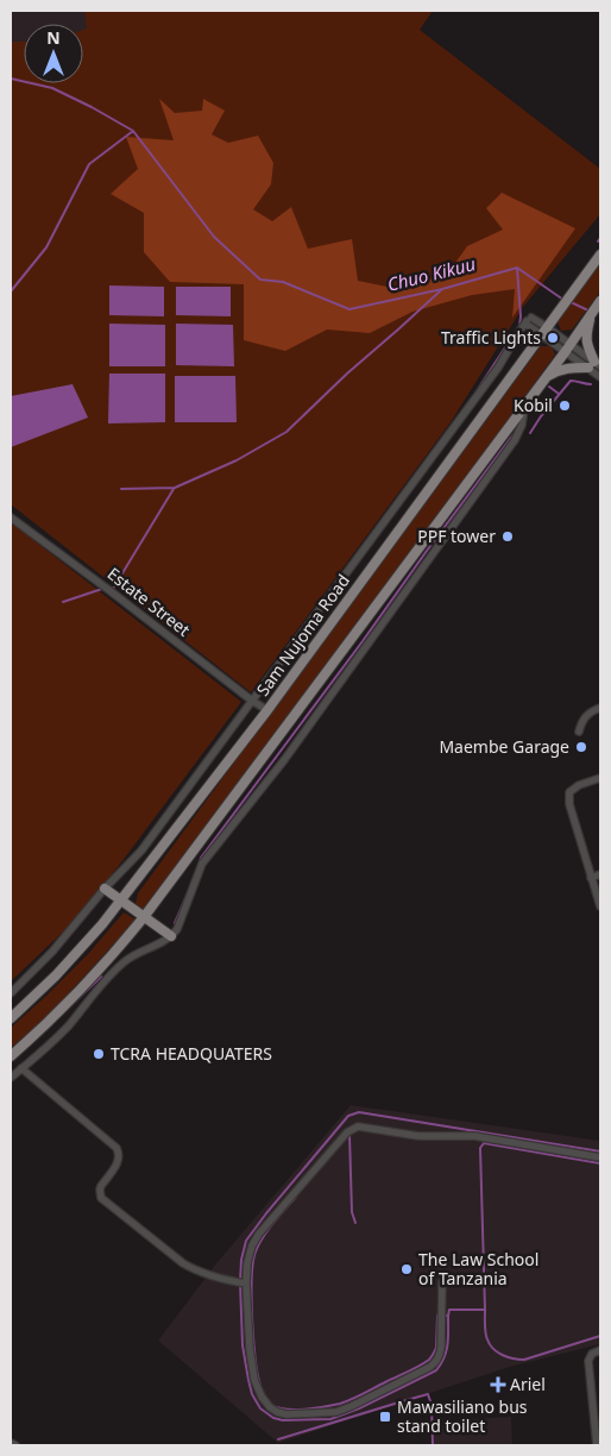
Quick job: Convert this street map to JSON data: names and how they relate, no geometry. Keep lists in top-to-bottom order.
{
  "streets": {
    "main road": ["Sam Nujoma Road"],
    "street": ["Estate Street"]
  },
  "crossings": [
    ["Estate Street", "Sam Nujoma Road"]
  ],
  "water": ["Chuo Kikuu"],
  "places": {
    "other": [
      "Traffic Lights",
      "Kobil",
      "PPF tower",
      "Maembe Garage",
      "TCRA HEADQUATERS",
      "The Law School of Tanzania"
    ],
    "health": ["Ariel"],
    "transit": ["Mawasiliano bus stand toilet"]
  },
  "north": "top"
}
